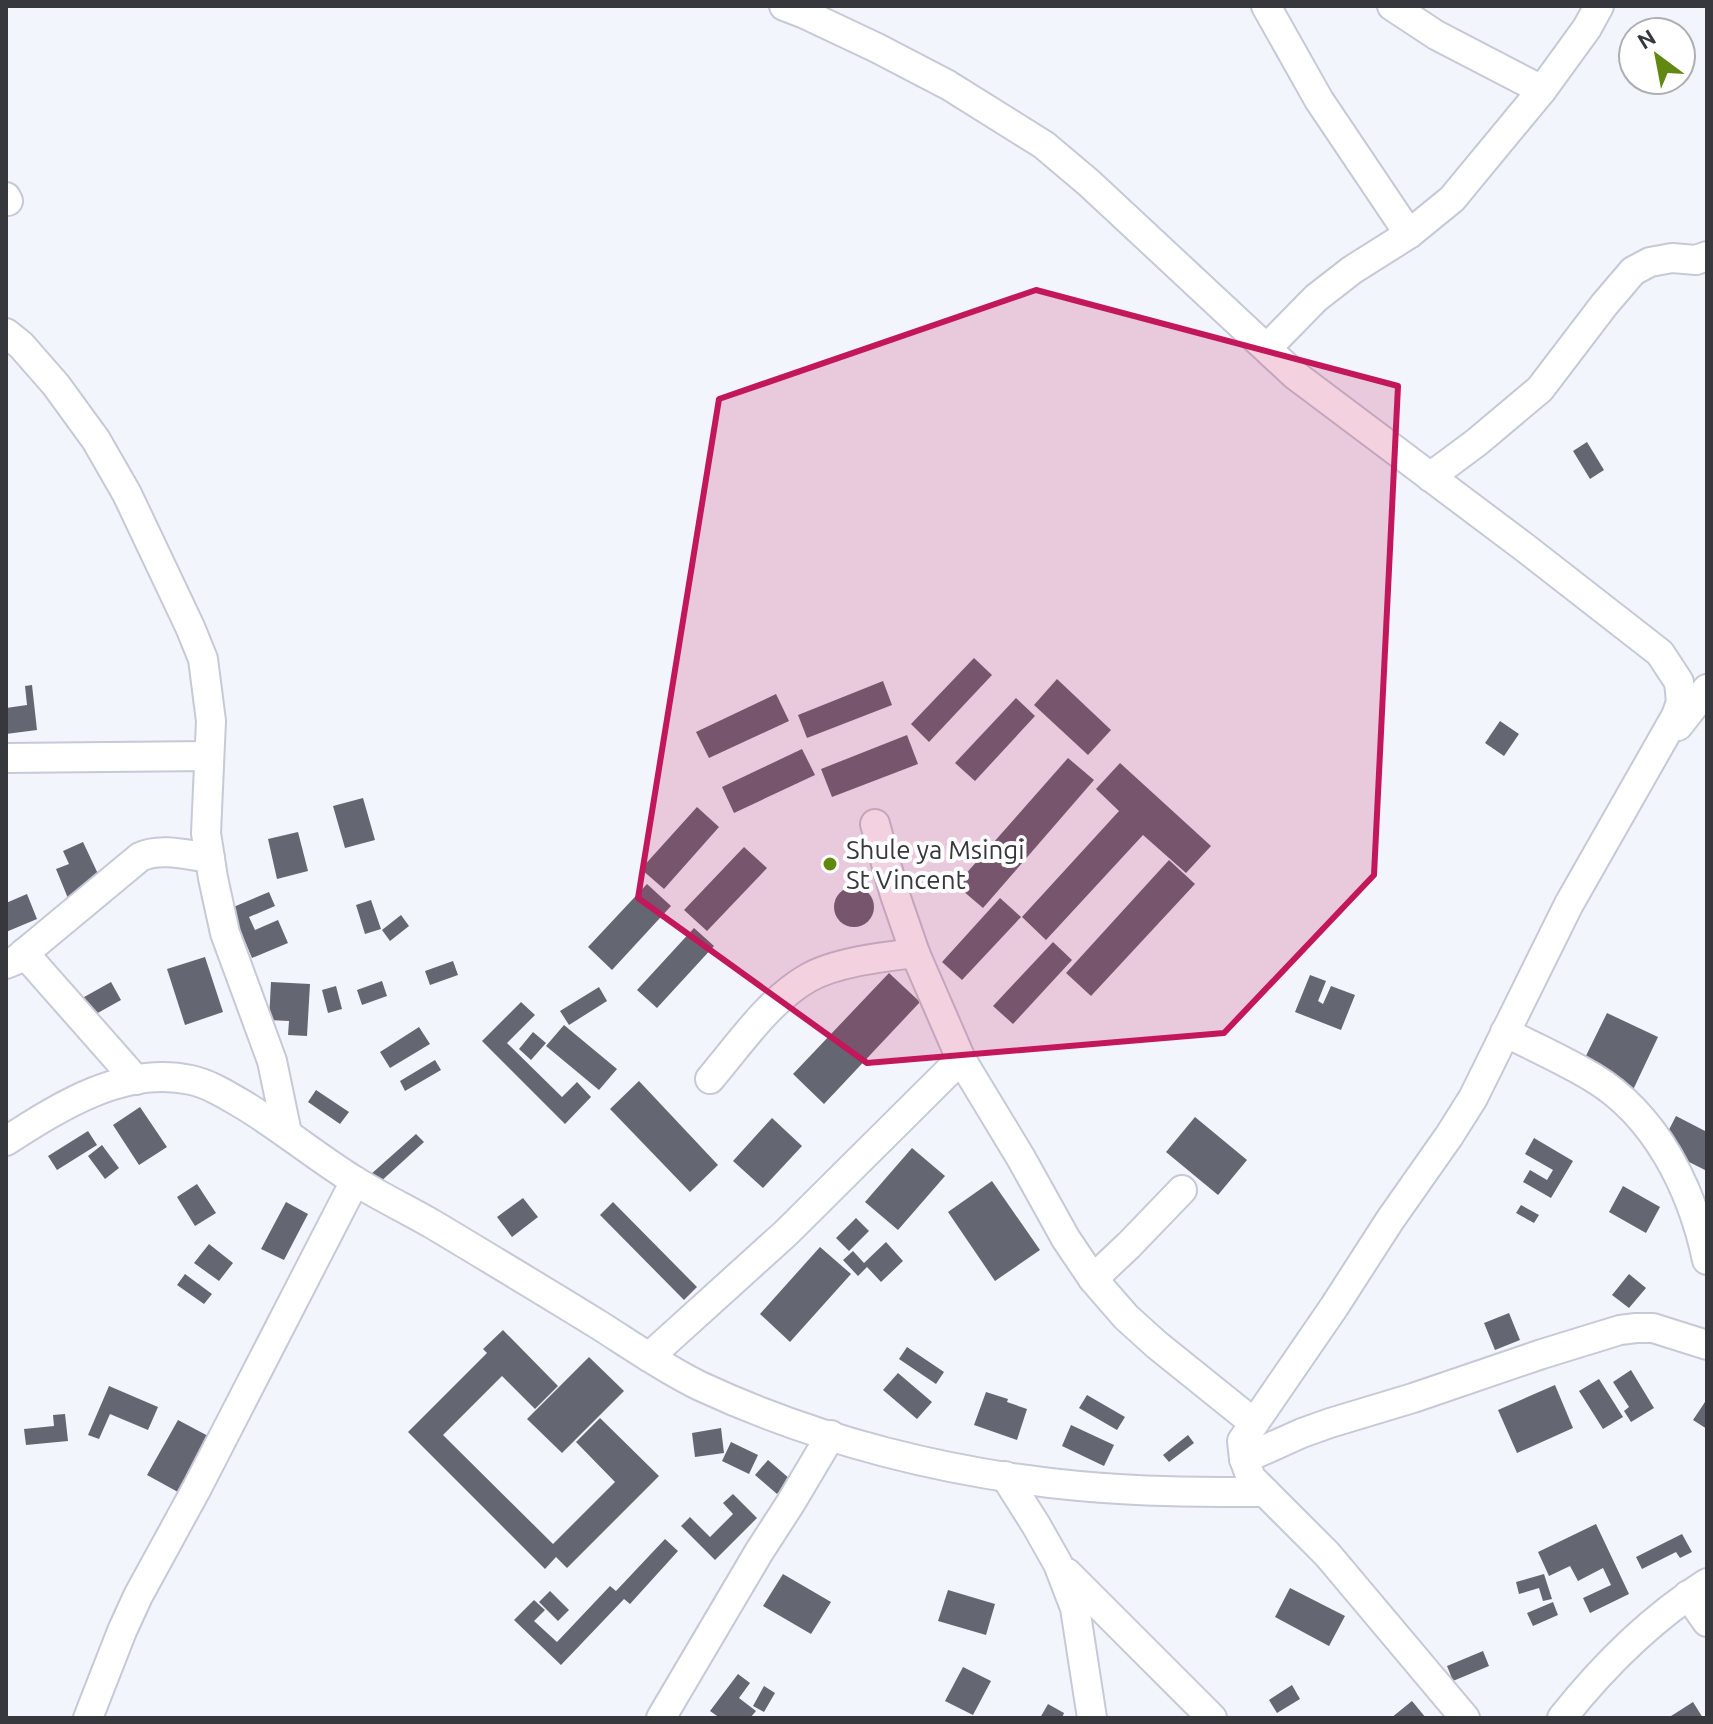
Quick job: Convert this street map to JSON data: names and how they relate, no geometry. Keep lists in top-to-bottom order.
{
  "places": ["Shule ya Msingi St Vincent"],
  "north": "top left"
}
